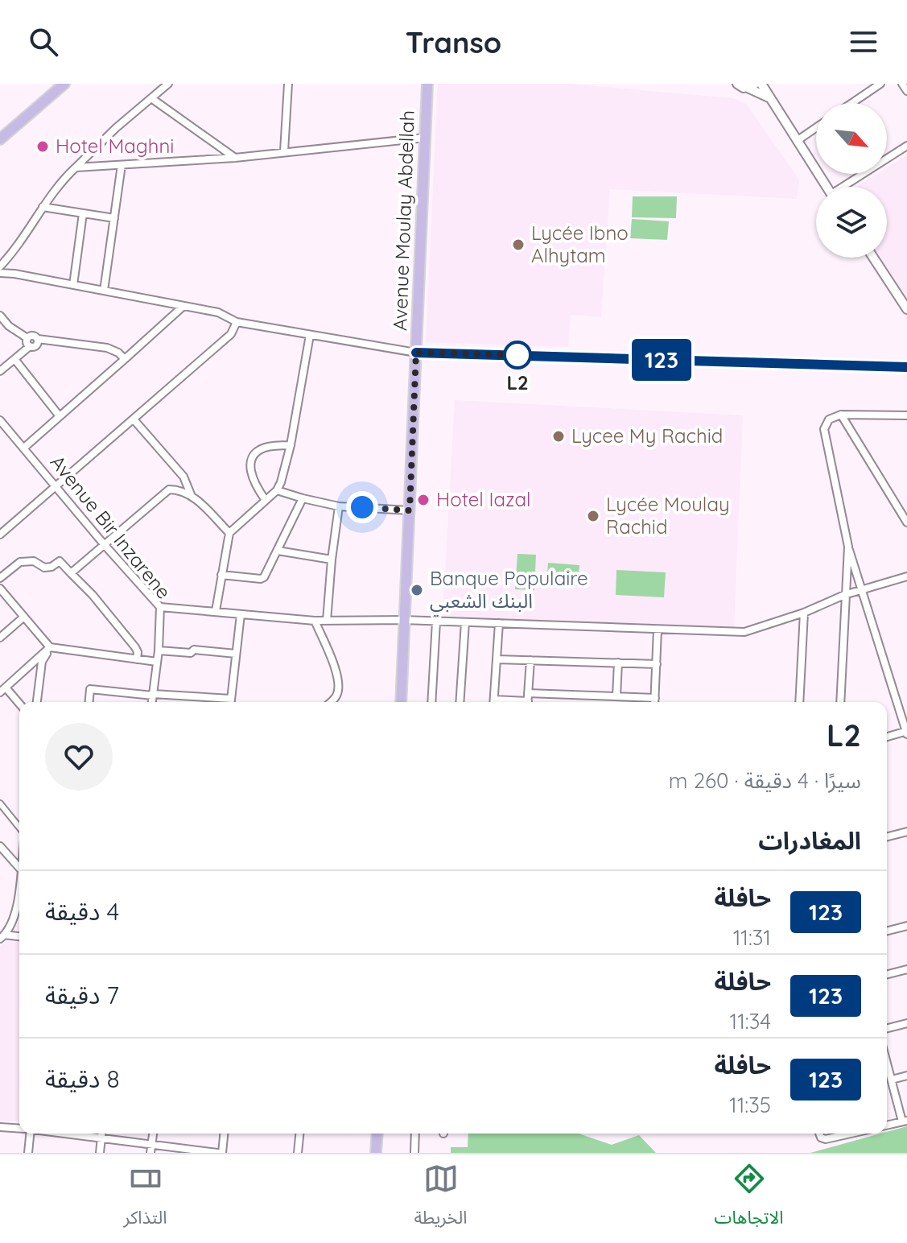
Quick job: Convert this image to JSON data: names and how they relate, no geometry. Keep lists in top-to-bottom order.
{
  "streets": {
    "main road": ["Avenue Moulay Abdellah"],
    "street": ["Avenue Bir Inzarene"]
  },
  "places": [
    "Hotel Maghni",
    "Lycée Ibno Alhytam",
    "L2",
    "Lycee My Rachid",
    "Hotel Iazal",
    "Lycée Moulay Rachid",
    "Banque Populaire البنك الشعبي"
  ],
  "lines": ["bus line 123"],
  "north": "bottom right",
  "page": {
    "header": "Transo",
    "on_map": "123",
    "heading": [
      ["L2", "سيرًا · 4 دقيقة · 260 m"],
      "المغادرات"
    ],
    "list": [
      {
        "mark": "123",
        "name": "حافلة",
        "note": "11:31",
        "value": "4 دقيقة"
      },
      {
        "mark": "123",
        "name": "حافلة",
        "note": "11:34",
        "value": "7 دقيقة"
      },
      {
        "mark": "123",
        "name": "حافلة",
        "note": "11:35",
        "value": "8 دقيقة"
      }
    ],
    "tabs": ["الاتجاهات", "الخريطة", "التذاكر"]
  }
}
